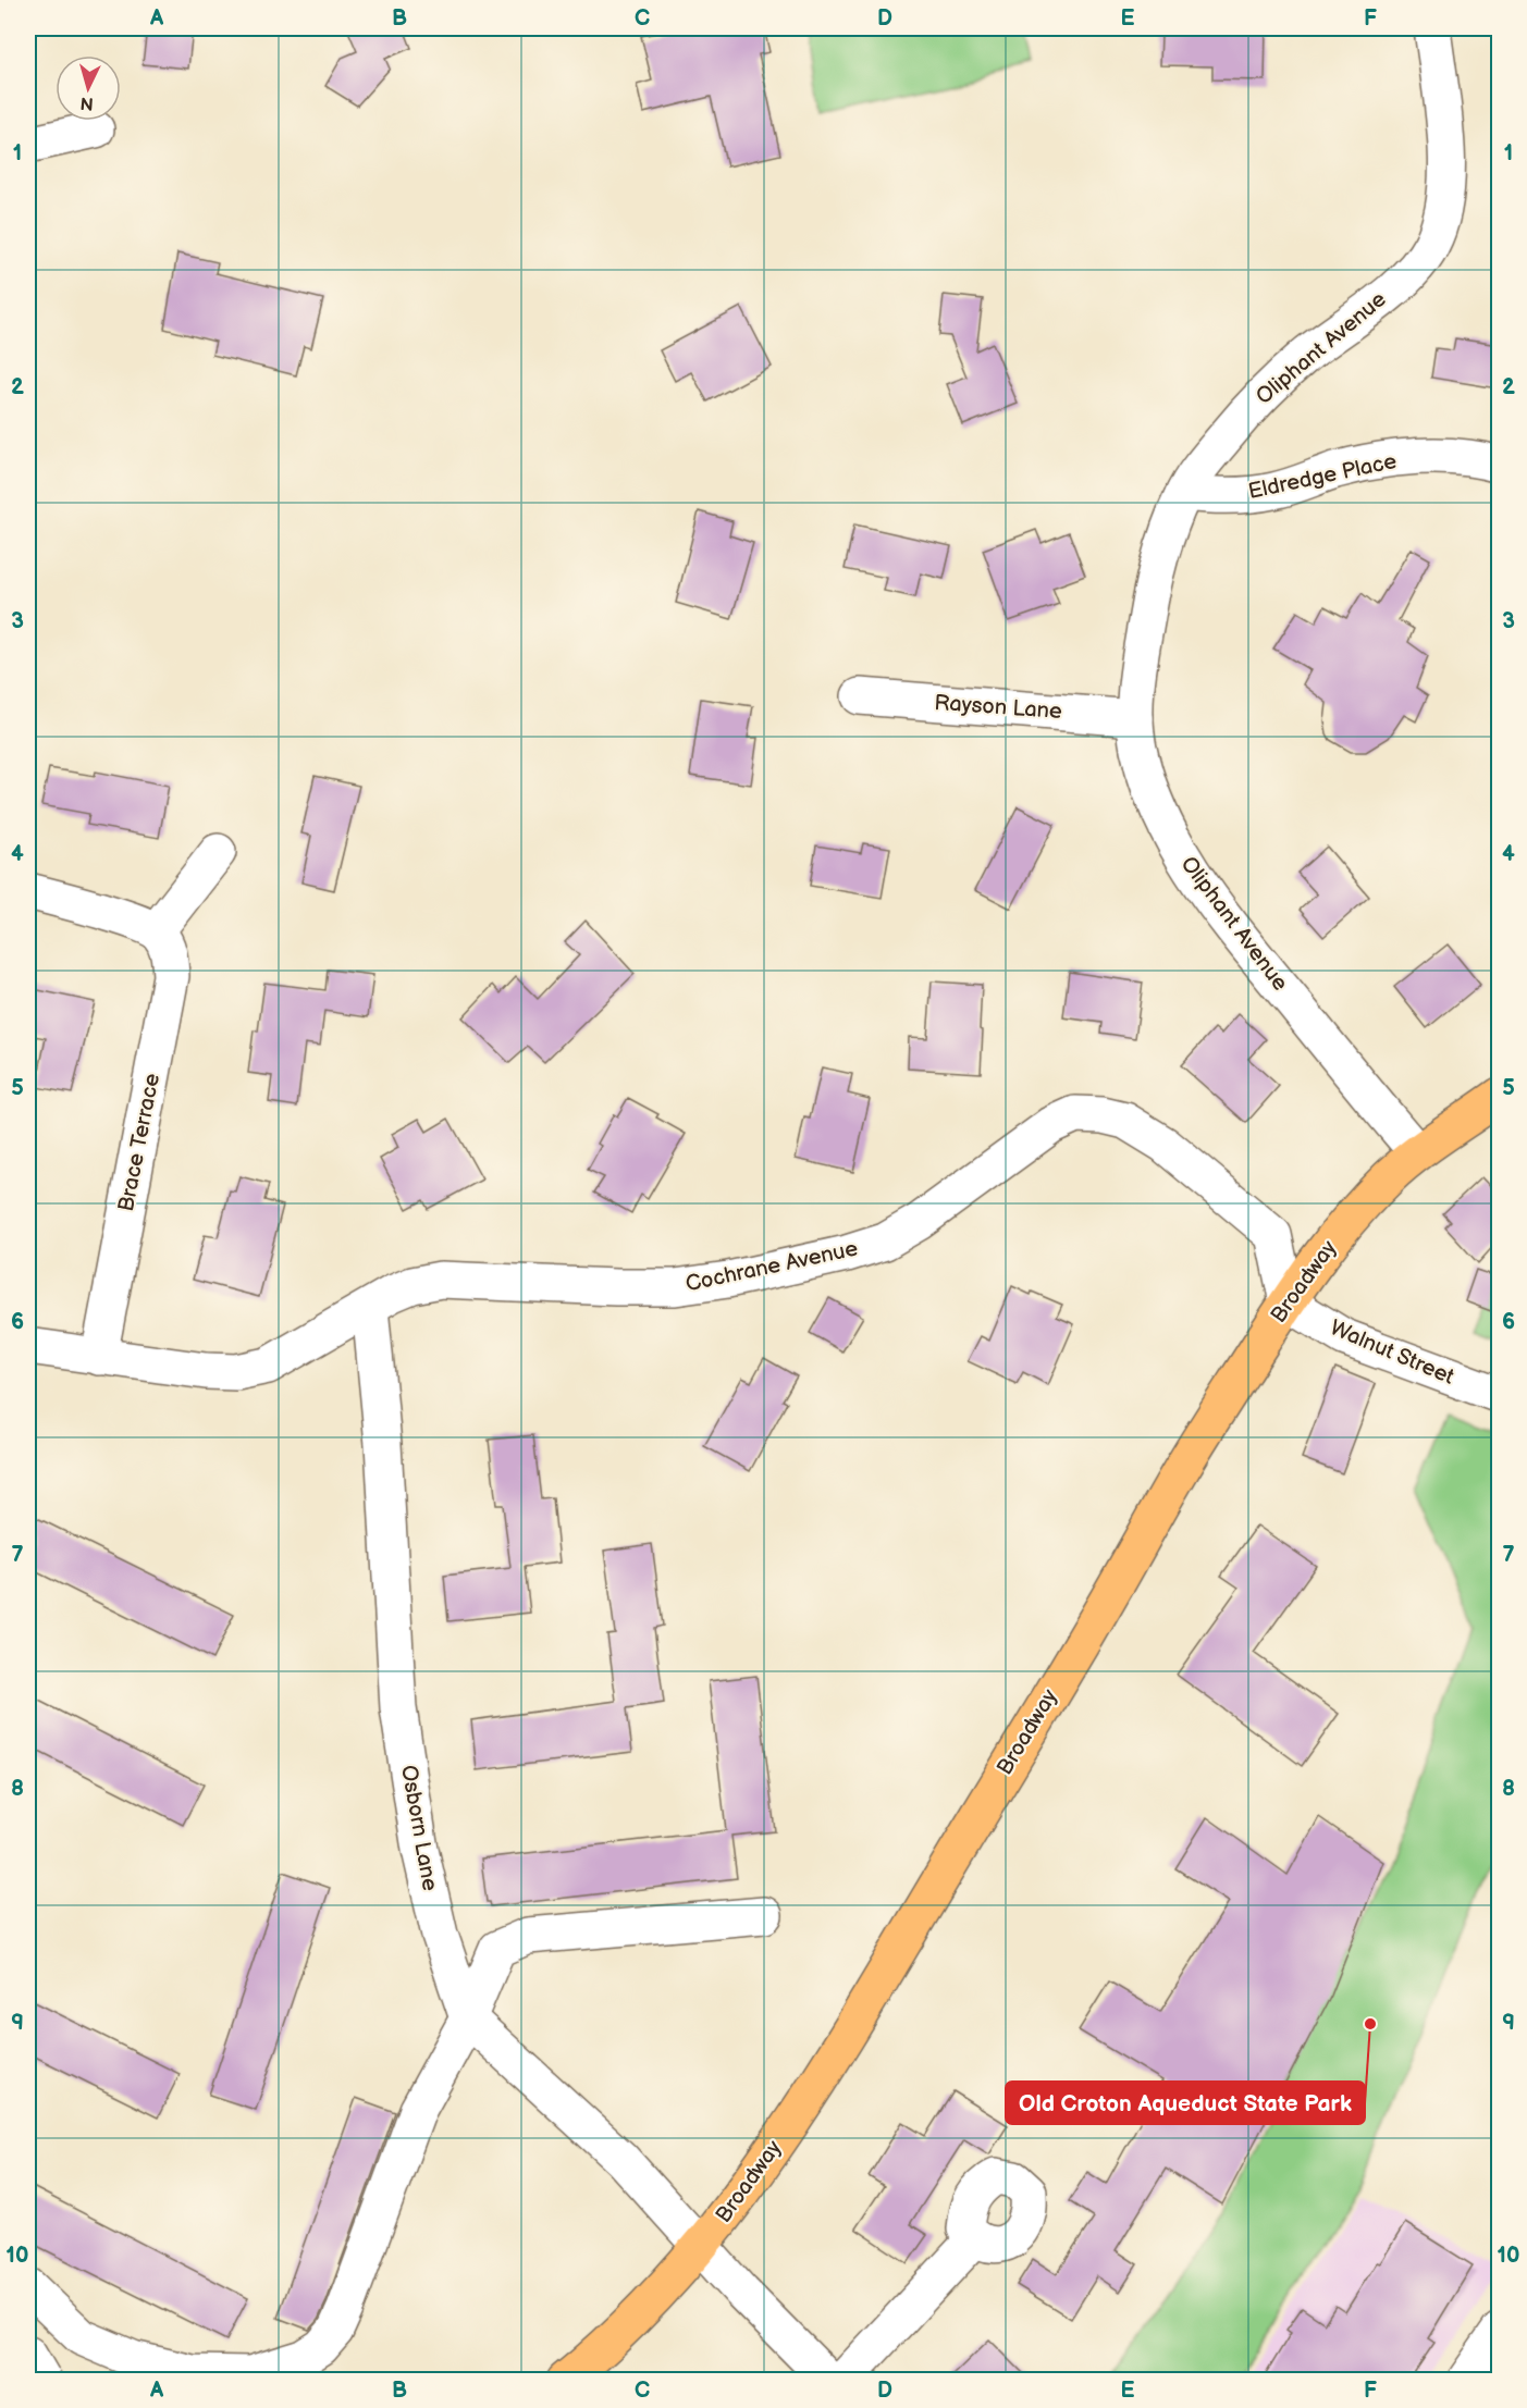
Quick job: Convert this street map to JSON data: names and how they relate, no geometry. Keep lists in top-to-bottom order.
{
  "streets": {
    "main road": ["Broadway"],
    "street": [
      "Oliphant Avenue",
      "Eldredge Place",
      "Rayson Lane",
      "Brace Terrace",
      "Cochrane Avenue",
      "Walnut Street",
      "Osborn Lane"
    ]
  },
  "crossings": [
    ["Oliphant Avenue", "Eldredge Place"],
    ["Oliphant Avenue", "Rayson Lane"],
    ["Oliphant Avenue", "Broadway"],
    ["Brace Terrace", "Cochrane Avenue"],
    ["Cochrane Avenue", "Broadway"],
    ["Cochrane Avenue", "Walnut Street"],
    ["Cochrane Avenue", "Osborn Lane"],
    ["Broadway", "Walnut Street"],
    ["Broadway", "Osborn Lane"]
  ],
  "places": ["Old Croton Aqueduct State Park"],
  "north": "bottom",
  "grid": {
    "columns": [
      "A",
      "B",
      "C",
      "D",
      "E",
      "F"
    ],
    "rows": [
      "1",
      "2",
      "3",
      "4",
      "5",
      "6",
      "7",
      "8",
      "9",
      "10"
    ]
  }
}
